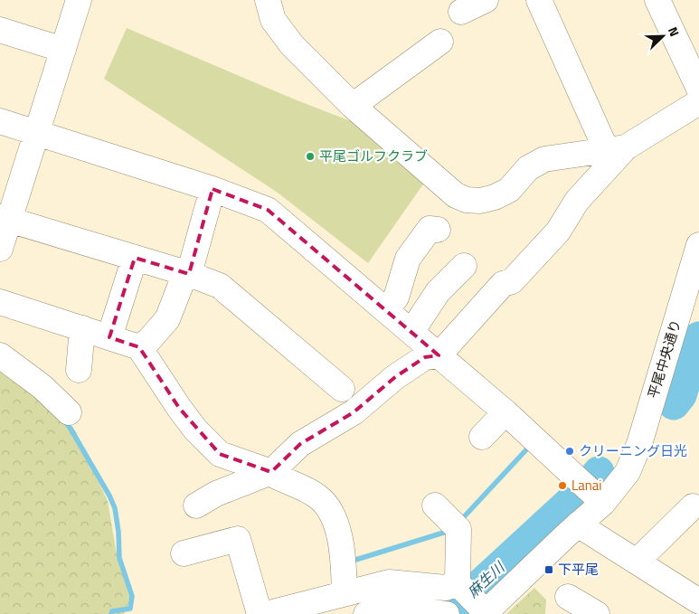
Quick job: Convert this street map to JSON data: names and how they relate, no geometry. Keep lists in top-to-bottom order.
{
  "streets": {
    "street": ["平尾中央通り"]
  },
  "water": ["麻生川"],
  "places": {
    "other": ["平尾ゴルフクラブ", "クリーニング日光", "Lanai"],
    "transit": ["下平尾"]
  },
  "north": "top right"
}
